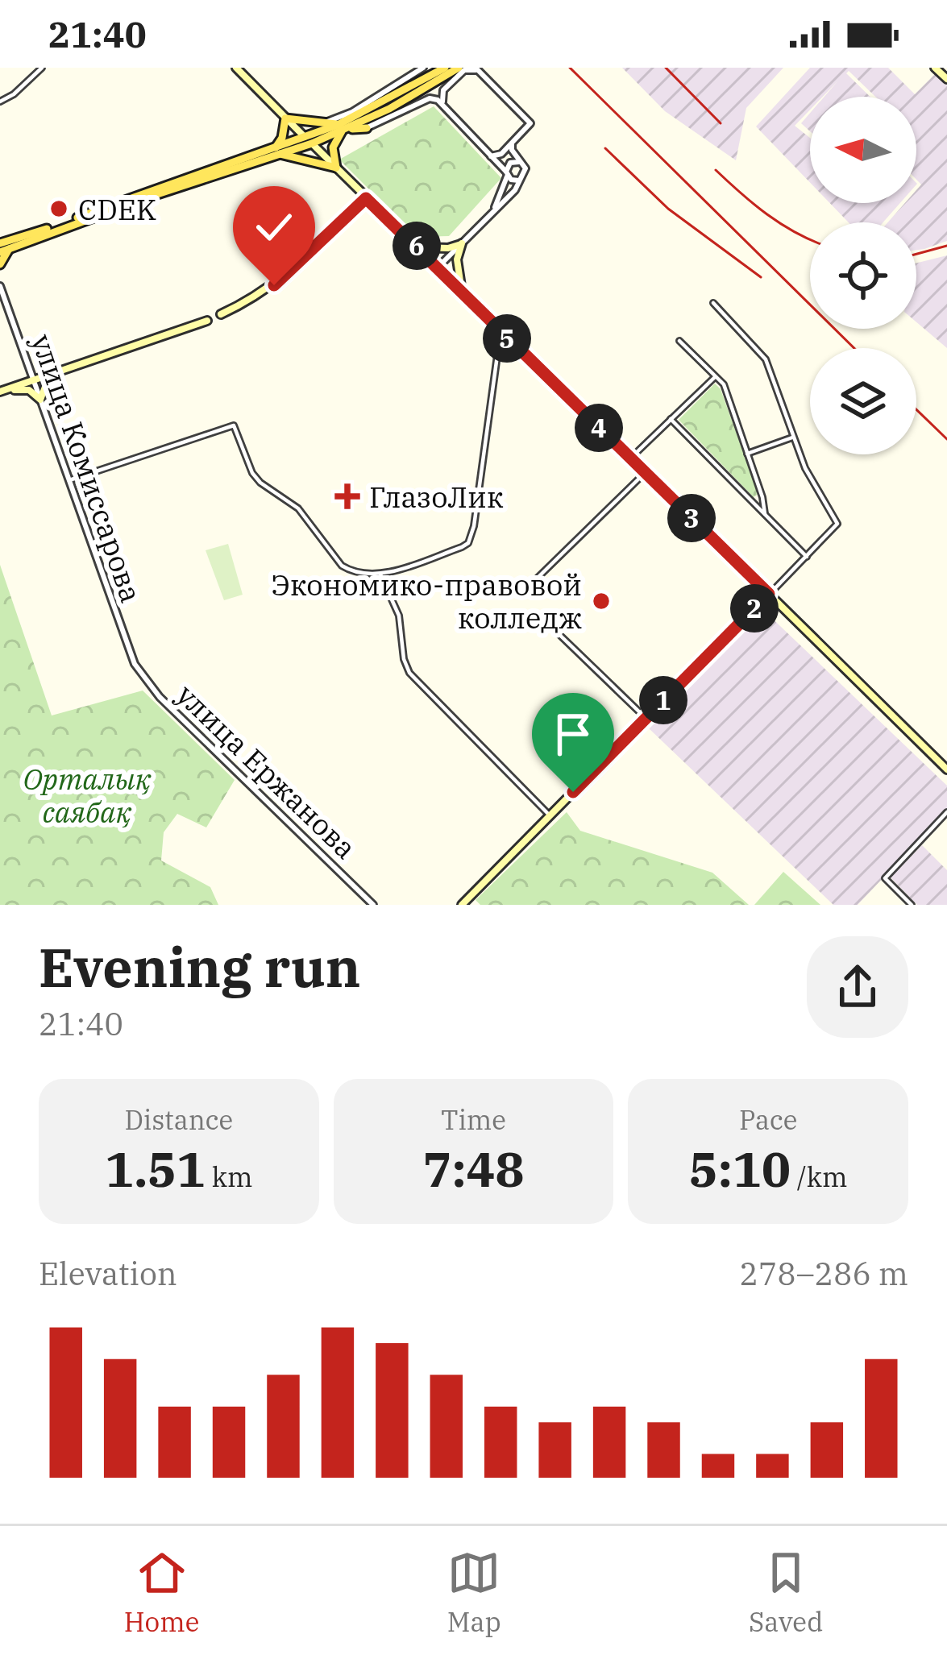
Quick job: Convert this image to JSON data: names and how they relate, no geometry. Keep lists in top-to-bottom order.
{
  "streets": {
    "street": ["улица Комиссарова", "улица Ержанова"]
  },
  "crossings": [
    ["улица Комиссарова", "улица Ержанова"]
  ],
  "parks": ["Орталық саябақ"],
  "places": {
    "other": ["CDEK", "Экономико-правовой колледж"],
    "health": ["ГлазоЛик"]
  },
  "north": "left",
  "page": {
    "status": "21:40",
    "pins": [
      "6",
      "5",
      "4",
      "3",
      "2",
      "1"
    ],
    "heading": ["Evening run", "21:40"],
    "stats": [
      ["Distance", "1.51 km"],
      ["Time", "7:48"],
      ["Pace", "5:10 /km"]
    ],
    "chart": ["Elevation", "278–286 m"],
    "tabs": ["Home", "Map", "Saved"]
  }
}
